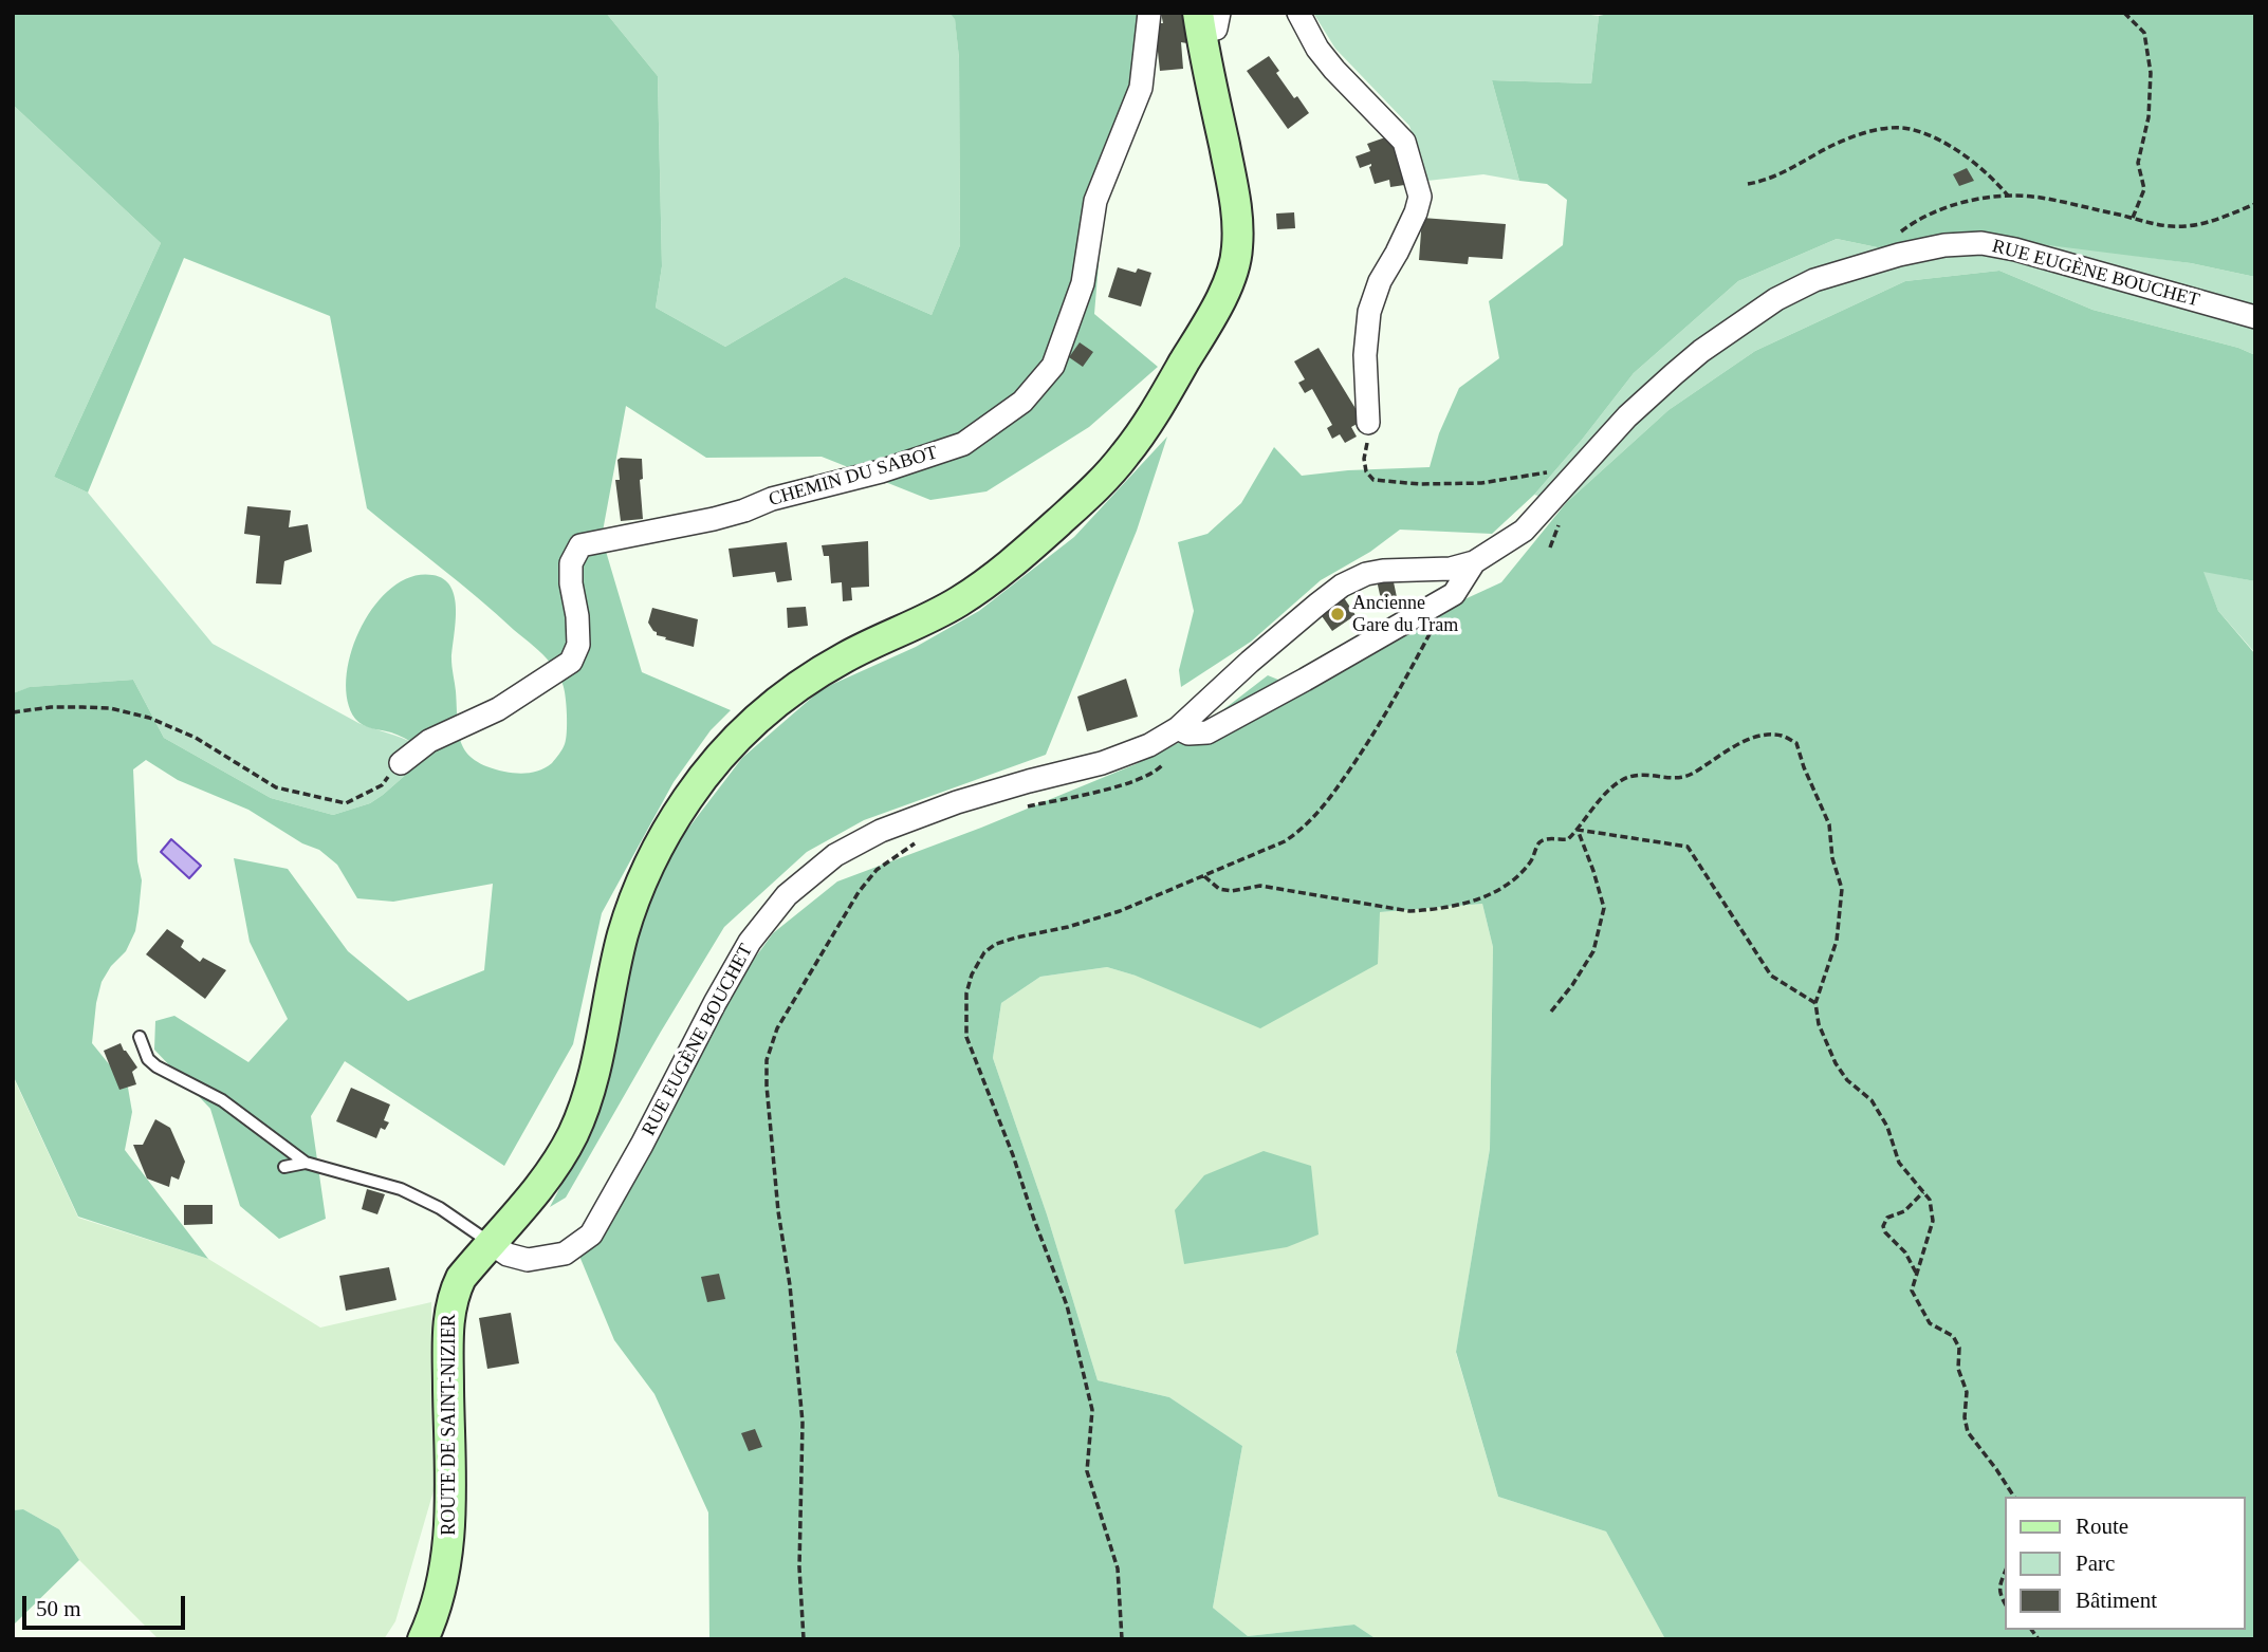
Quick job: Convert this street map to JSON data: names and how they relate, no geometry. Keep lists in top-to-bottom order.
{
  "streets": {
    "main road": ["ROUTE DE SAINT-NIZIER"],
    "street": ["RUE EUGÈNE BOUCHET", "CHEMIN DU SABOT"]
  },
  "crossings": [
    ["RUE EUGÈNE BOUCHET", "ROUTE DE SAINT-NIZIER"]
  ],
  "places": ["Ancienne Gare du Tram"],
  "legend": ["Route", "Parc", "Bâtiment"],
  "scale_bar": "50 m"
}
